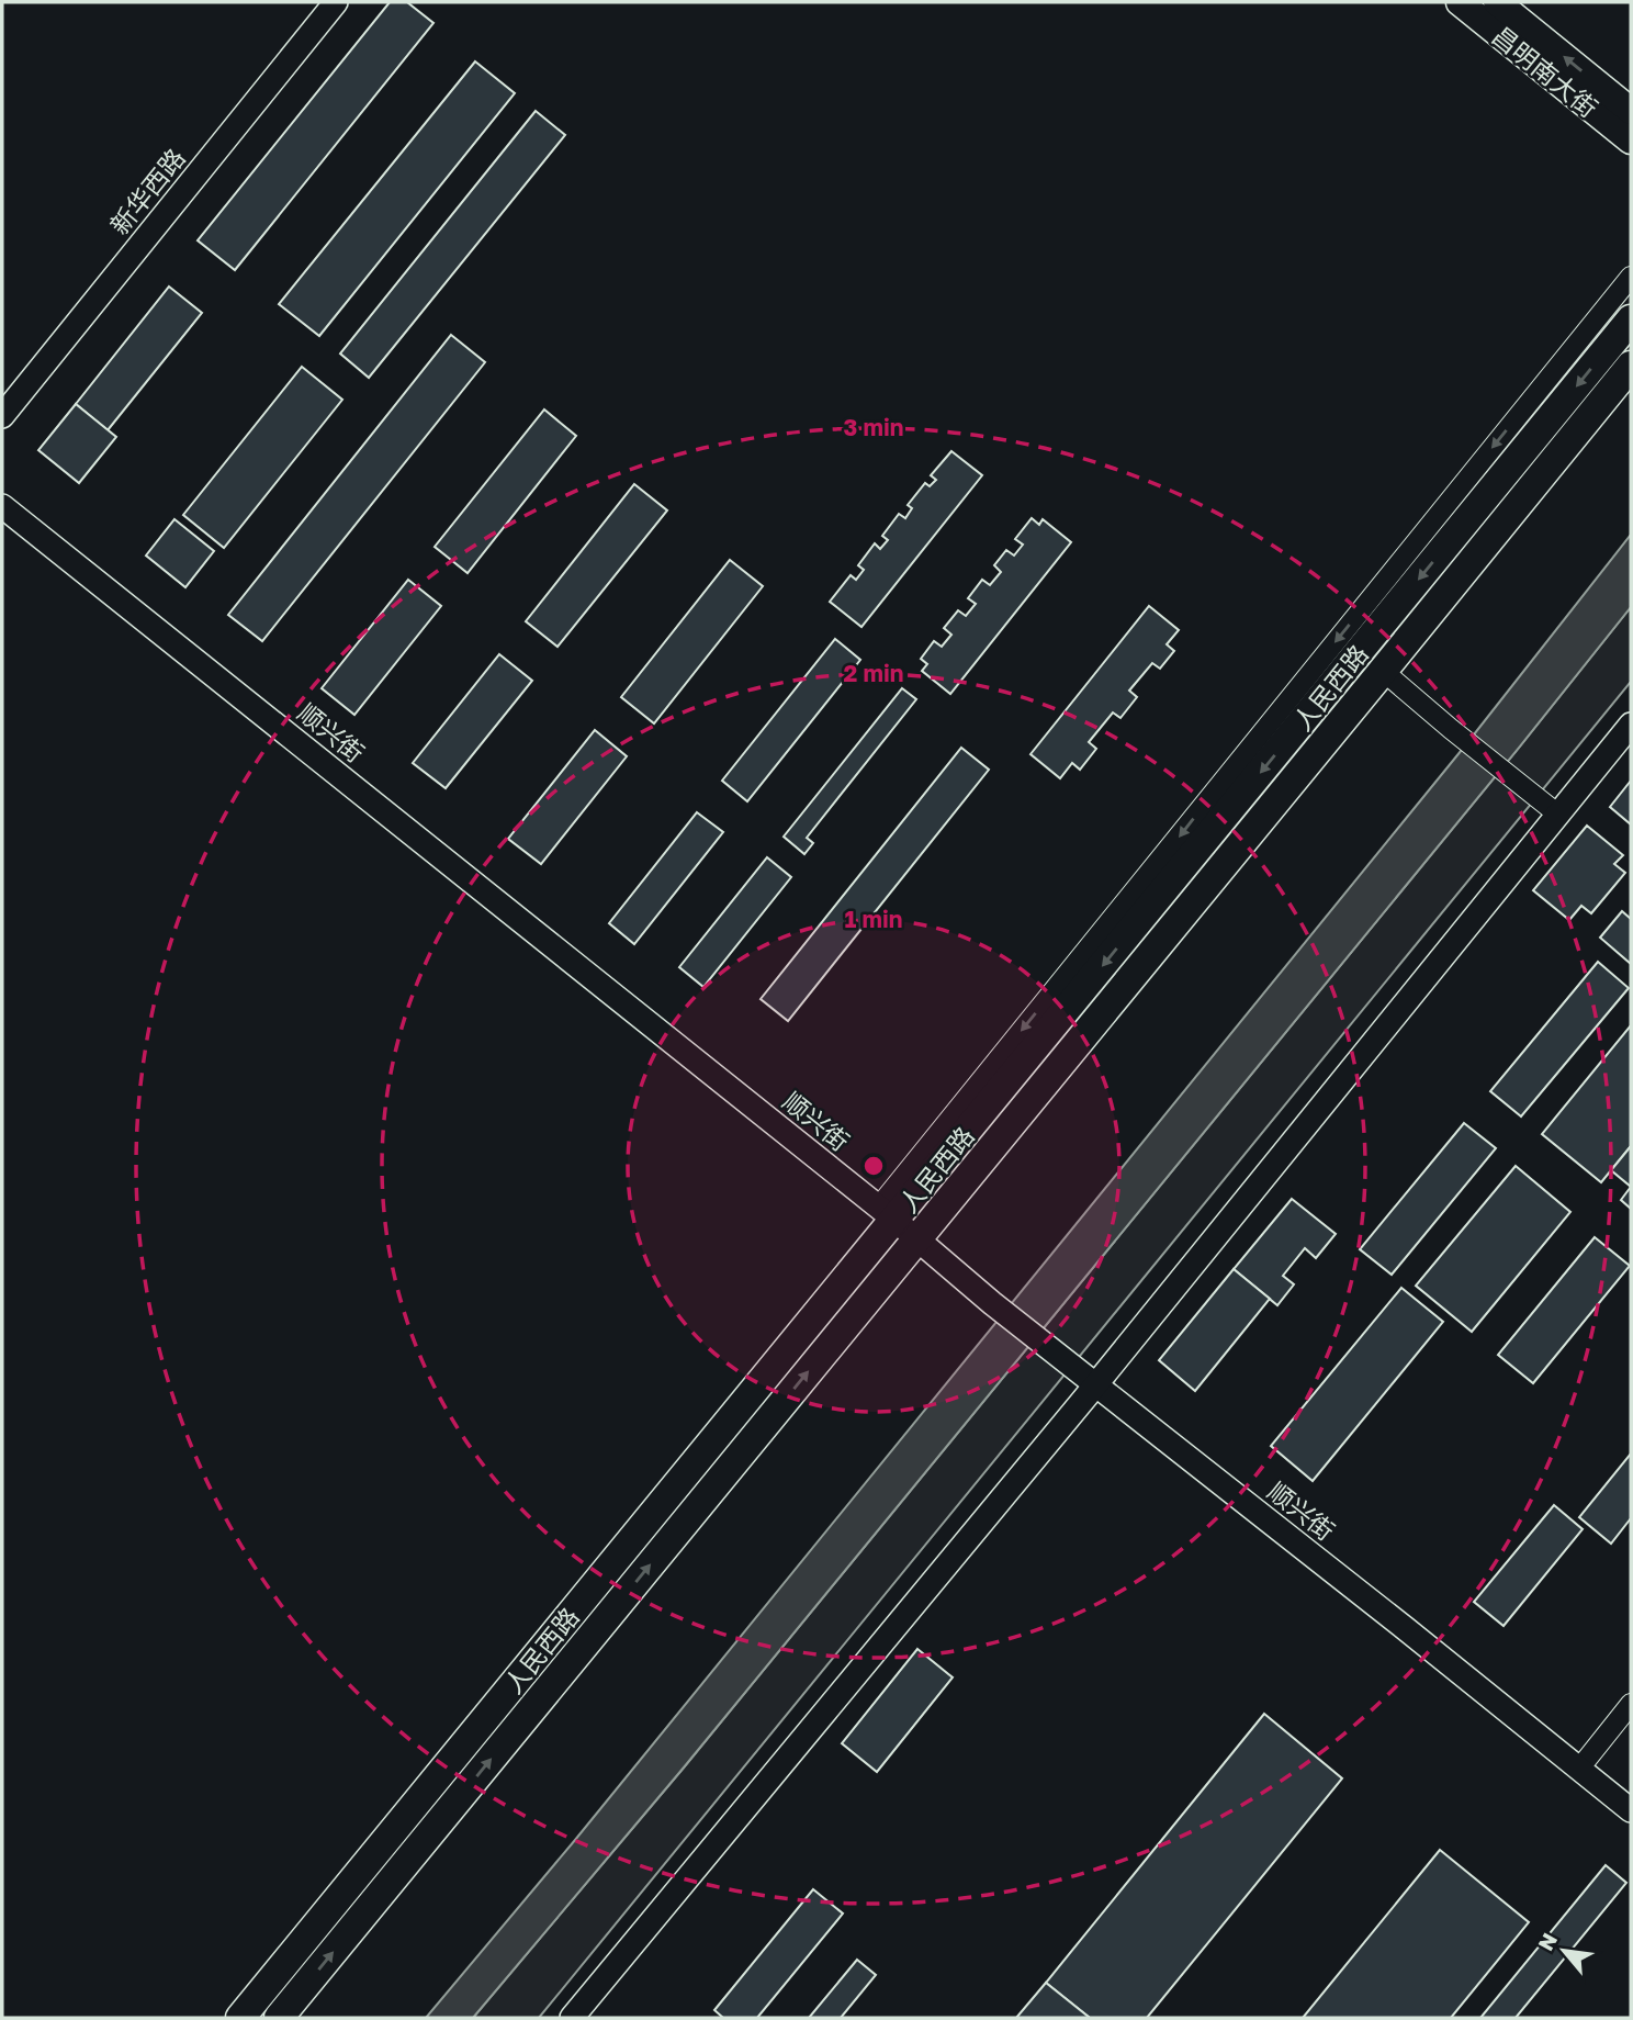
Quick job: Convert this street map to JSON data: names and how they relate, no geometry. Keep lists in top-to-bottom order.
{
  "streets": {
    "main road": ["昌明南大街", "人民西路"],
    "street": ["新华西路", "顺兴街"]
  },
  "crossings": [
    ["人民西路", "顺兴街"]
  ],
  "north": "top left",
  "rings": ["3 min", "2 min", "1 min"]
}
